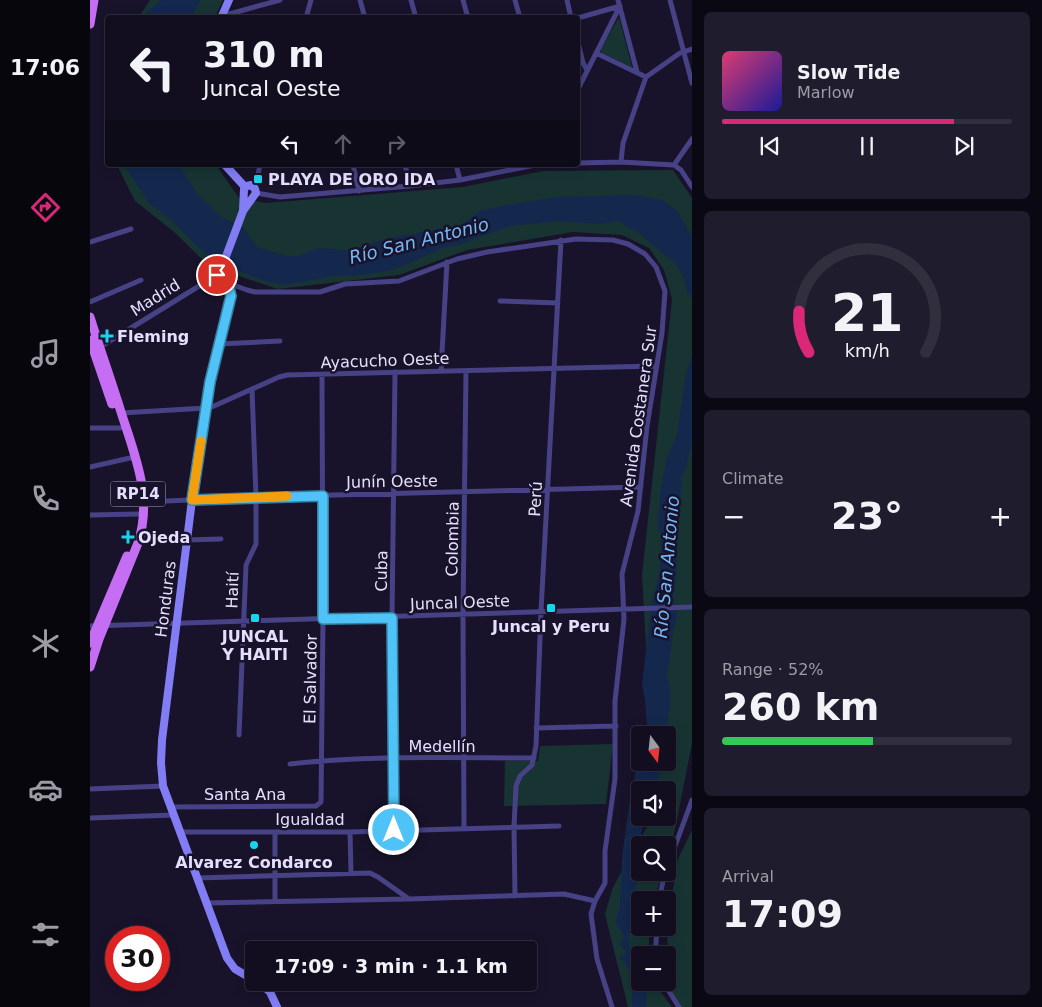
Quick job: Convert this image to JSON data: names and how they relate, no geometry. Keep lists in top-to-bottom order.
{
  "streets": {
    "main road": ["Madrid", "RP14", "Honduras"],
    "street": [
      "Ayacucho Oeste",
      "Avenida Costanera Sur",
      "Junín Oeste",
      "Perú",
      "Colombia",
      "Cuba",
      "Haití",
      "Juncal Oeste",
      "El Salvador",
      "Medellín",
      "Santa Ana",
      "Igualdad"
    ]
  },
  "crossings": [
    ["Madrid", "RP14"],
    ["Ayacucho Oeste", "Avenida Costanera Sur"],
    ["Ayacucho Oeste", "RP14"],
    ["Ayacucho Oeste", "Perú"],
    ["Ayacucho Oeste", "Colombia"],
    ["Ayacucho Oeste", "Cuba"],
    ["Ayacucho Oeste", "Haití"],
    ["Ayacucho Oeste", "Honduras"],
    ["Ayacucho Oeste", "El Salvador"],
    ["Avenida Costanera Sur", "Junín Oeste"],
    ["Avenida Costanera Sur", "Perú"],
    ["Avenida Costanera Sur", "Honduras"],
    ["Avenida Costanera Sur", "Juncal Oeste"],
    ["Junín Oeste", "RP14"],
    ["Junín Oeste", "Perú"],
    ["Junín Oeste", "Colombia"],
    ["Junín Oeste", "Cuba"],
    ["Junín Oeste", "Haití"],
    ["Junín Oeste", "Honduras"],
    ["Junín Oeste", "El Salvador"],
    ["RP14", "Juncal Oeste"],
    ["Perú", "Juncal Oeste"],
    ["Perú", "Medellín"],
    ["Colombia", "Juncal Oeste"],
    ["Colombia", "Medellín"],
    ["Colombia", "Igualdad"],
    ["Cuba", "Juncal Oeste"],
    ["Cuba", "Medellín"],
    ["Cuba", "Igualdad"],
    ["Haití", "Juncal Oeste"],
    ["Honduras", "Juncal Oeste"],
    ["Honduras", "Santa Ana"],
    ["Honduras", "Igualdad"],
    ["Juncal Oeste", "El Salvador"],
    ["El Salvador", "Medellín"],
    ["El Salvador", "Santa Ana"]
  ],
  "water": ["Río San Antonio"],
  "places": {
    "transit": ["PLAYA DE ORO IDA", "Juncal y Peru", "JUNCAL Y HAITI"],
    "health": ["Fleming", "Ojeda"],
    "other": ["Alvarez Condarco"]
  },
  "north": "bottom",
  "page": {
    "tabs": "17:06",
    "turn": ["310 m", "Juncal Oeste"],
    "song": ["Slow Tide", "Marlow"],
    "tile": [
      "Climate",
      ["Range · 52%", "260 km"],
      ["Arrival", "17:09"]
    ],
    "heat": ["−", "23°", "+"],
    "map_buttons": ["+", "−"],
    "limit": "30",
    "trip": "17:09 · 3 min · 1.1 km",
    "gauge": ["21", "km/h"]
  }
}
